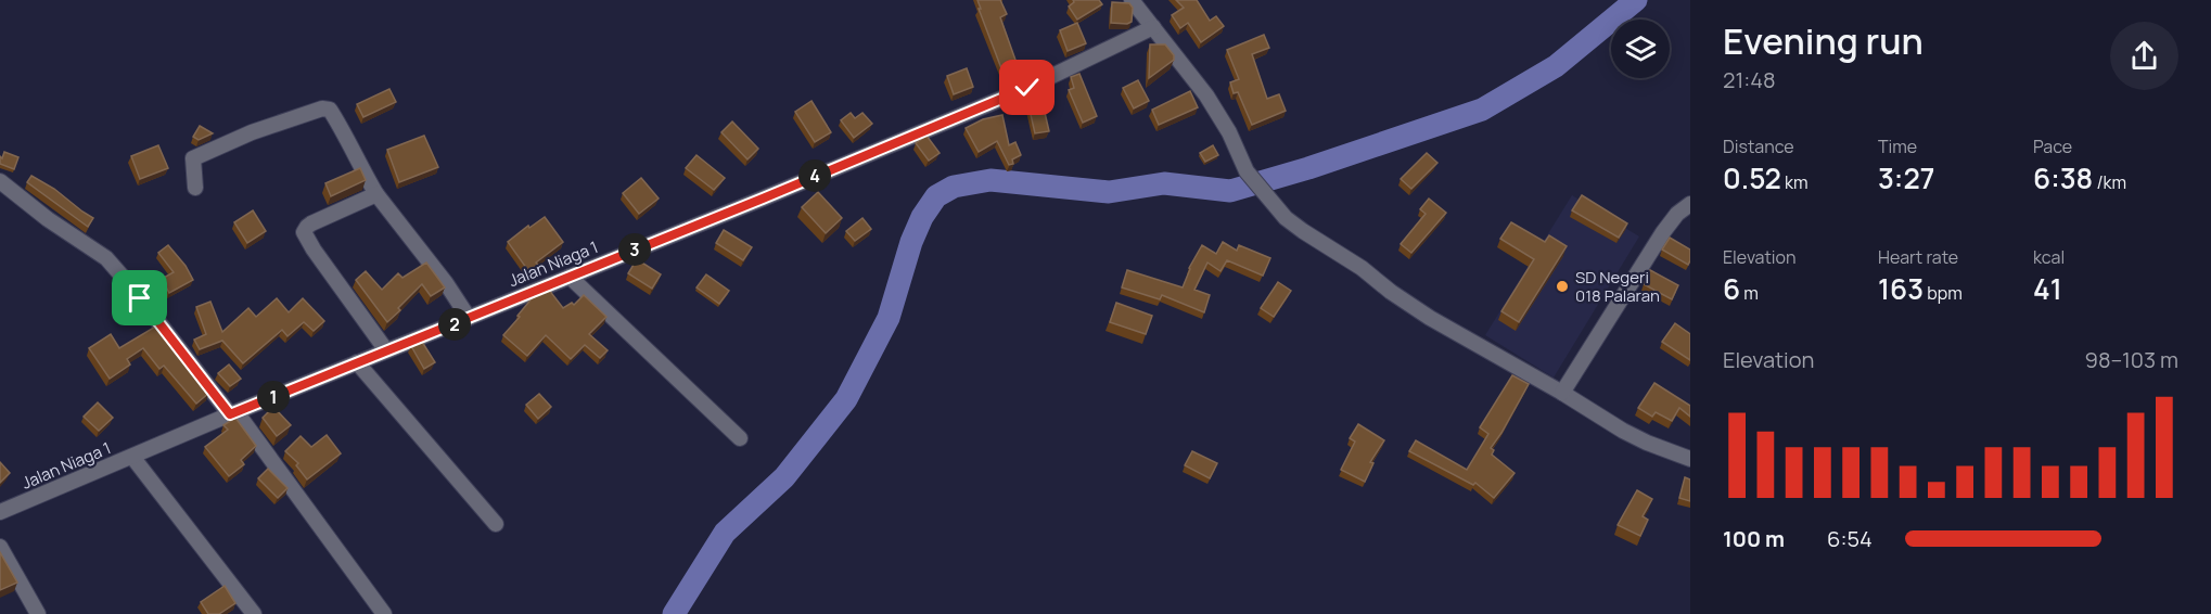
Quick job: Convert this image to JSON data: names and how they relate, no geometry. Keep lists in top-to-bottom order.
{
  "streets": {
    "street": ["Jalan Niaga 1"]
  },
  "places": ["SD Negeri 018 Palaran"],
  "page": {
    "heading": ["Evening run", "21:48"],
    "stats": [
      ["Distance", "0.52 km"],
      ["Time", "3:27"],
      ["Pace", "6:38 /km"],
      ["Elevation", "6 m"],
      ["Heart rate", "163 bpm"],
      ["kcal", "41"]
    ],
    "pins": [
      "4",
      "3",
      "2",
      "1"
    ],
    "chart": ["Elevation", "98–103 m"],
    "list": [
      {
        "name": "100 m",
        "note": "6:54"
      }
    ]
  }
}
